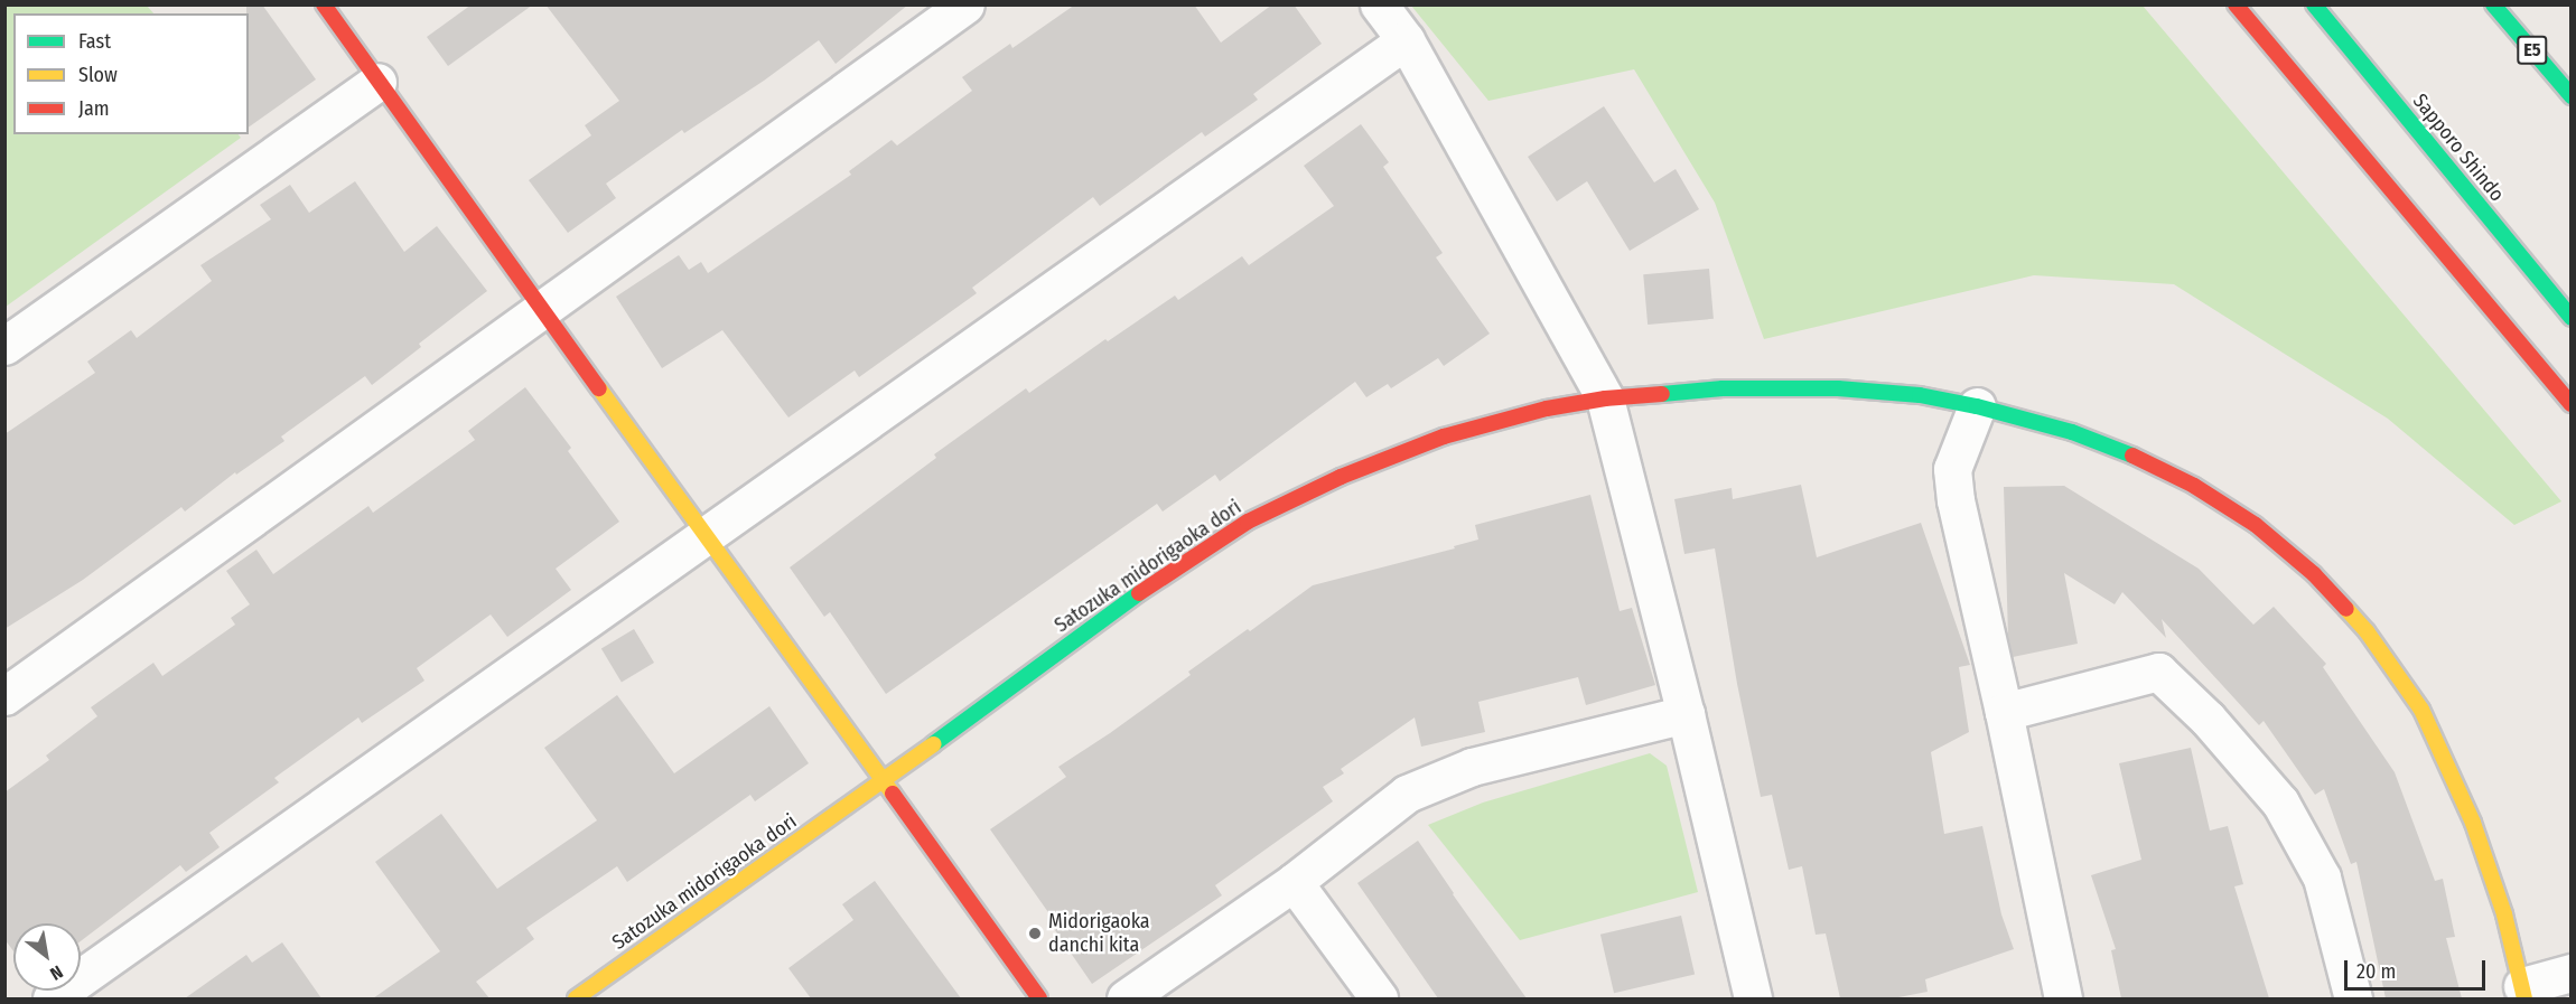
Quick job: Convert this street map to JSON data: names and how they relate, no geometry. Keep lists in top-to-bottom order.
{
  "streets": {
    "main road": ["E5", "Sapporo Shindo", "Satozuka midorigaoka dori"]
  },
  "places": ["Midorigaoka danchi kita"],
  "legend": ["Fast", "Slow", "Jam"],
  "scale_bar": "20 m",
  "north": "bottom right"
}
